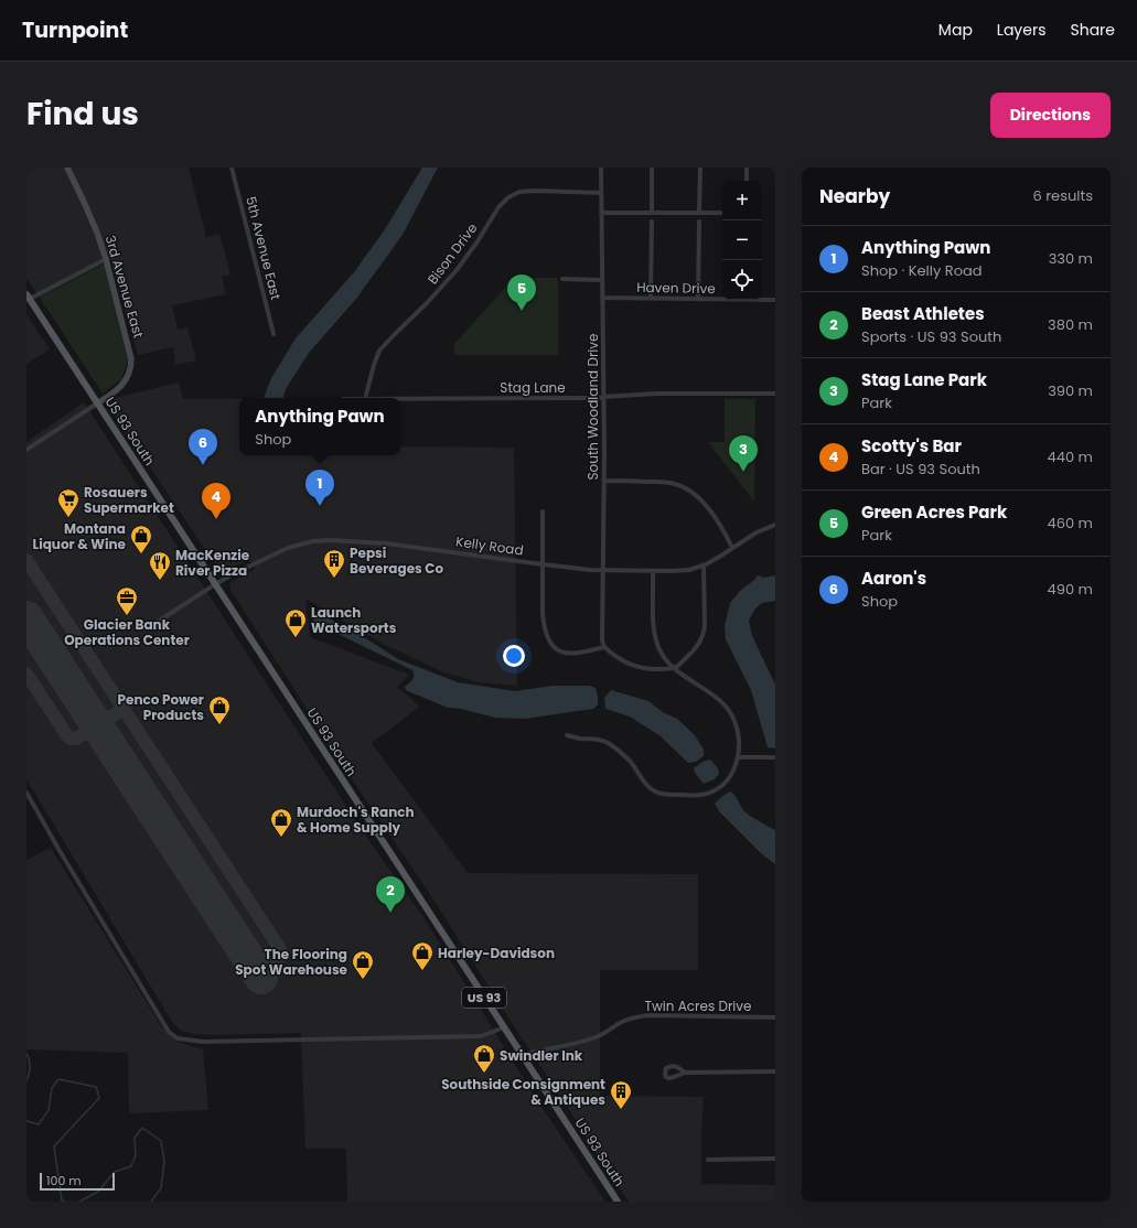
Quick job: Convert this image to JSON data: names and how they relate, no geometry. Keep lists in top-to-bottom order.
{
  "streets": {
    "main road": ["US 93 South", "US 93"],
    "street": [
      "5th Avenue East",
      "Bison Drive",
      "3rd Avenue East",
      "Haven Drive",
      "Stag Lane",
      "South Woodland Drive",
      "Kelly Road",
      "Twin Acres Drive"
    ]
  },
  "crossings": [
    ["Bison Drive", "South Woodland Drive"],
    ["3rd Avenue East", "US 93 South"],
    ["Haven Drive", "South Woodland Drive"],
    ["Stag Lane", "South Woodland Drive"],
    ["South Woodland Drive", "Kelly Road"],
    ["US 93 South", "Kelly Road"],
    ["US 93 South", "Twin Acres Drive"]
  ],
  "places": {
    "supermarket": ["Rosauers Supermarket"],
    "shop": [
      "Montana Liquor & Wine",
      "Launch Watersports",
      "Penco Power Products",
      "Murdoch's Ranch & Home Supply",
      "Harley-Davidson",
      "The Flooring Spot Warehouse",
      "Swindler Ink"
    ],
    "building": ["Pepsi Beverages Co", "Southside Consignment & Antiques"],
    "restaurant": ["MacKenzie River Pizza"],
    "office": ["Glacier Bank Operations Center"]
  },
  "scale_bar": "100 m",
  "page": {
    "header": "Turnpoint",
    "nav": ["Map", "Layers", "Share"],
    "title": "Find us",
    "buttons": "Directions",
    "heading": ["Nearby", "6 results"],
    "map_buttons": ["+", "−"],
    "list": [
      {
        "mark": "1",
        "name": "Anything Pawn",
        "note": "Shop · Kelly Road",
        "value": "330 m"
      },
      {
        "mark": "2",
        "name": "Beast Athletes",
        "note": "Sports · US 93 South",
        "value": "380 m"
      },
      {
        "mark": "3",
        "name": "Stag Lane Park",
        "note": "Park",
        "value": "390 m"
      },
      {
        "mark": "4",
        "name": "Scotty's Bar",
        "note": "Bar · US 93 South",
        "value": "440 m"
      },
      {
        "mark": "5",
        "name": "Green Acres Park",
        "note": "Park",
        "value": "460 m"
      },
      {
        "mark": "6",
        "name": "Aaron's",
        "note": "Shop",
        "value": "490 m"
      }
    ],
    "pins": [
      "5",
      "6",
      "3",
      "1",
      "4",
      "2"
    ],
    "popup": ["Anything Pawn", "Shop"],
    "scale": "100 m"
  }
}
